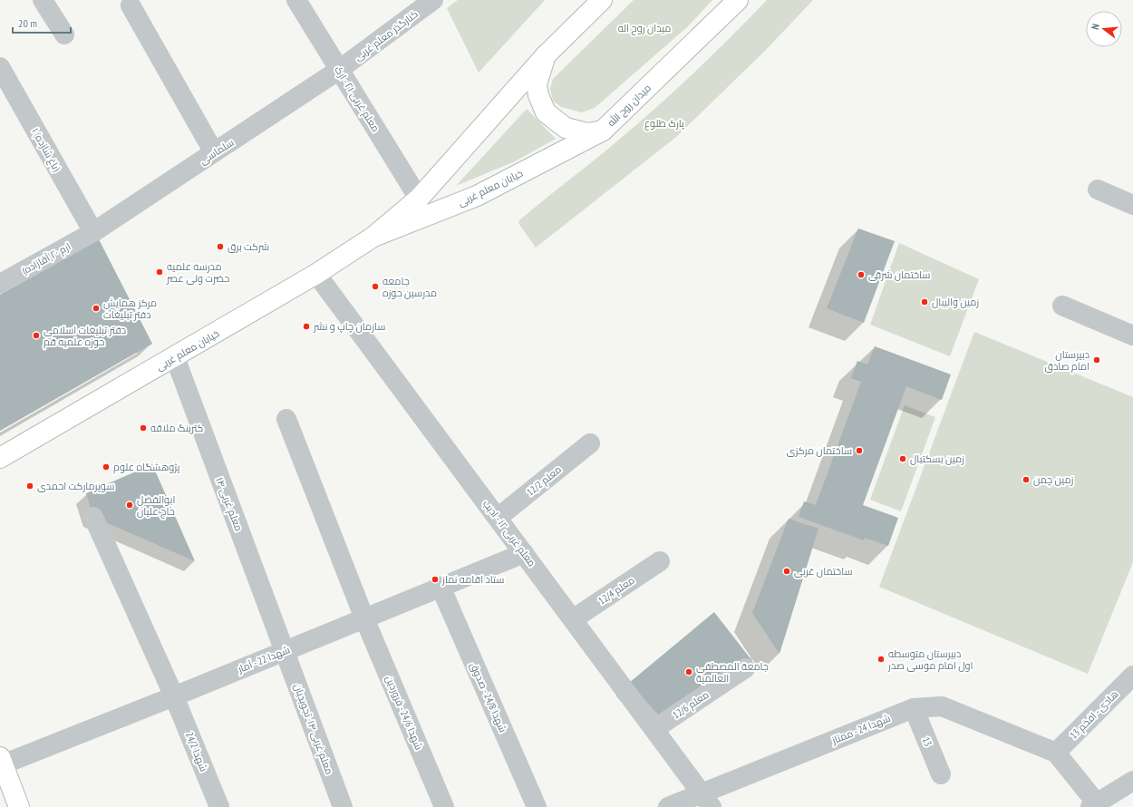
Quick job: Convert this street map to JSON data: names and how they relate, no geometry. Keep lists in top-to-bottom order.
{
  "streets": {
    "main road": ["میدان روح الله", "خیابان معلم غربی"],
    "street": [
      "کنارگذر معلم غربی",
      "معلم غربی ۲۱ - ارک",
      "۱ (باغ شازده)",
      "سلماسی",
      "ارم ۲۰(آقازاده)",
      "معلم 12/2",
      "معلم غربی ۱۴",
      "معلم غربی ۱۲ - ادیب",
      "معلم 12/4",
      "شهدا 22 - آمار",
      "شهدا 24/8 - صدوق",
      "معلم 12/6",
      "شهدا 24/6 - فروردین",
      "هادی - افخم 13",
      "معلم غربی ۱۴- تجویدیان",
      "شهدا 24 - ممتاز",
      "13",
      "شهدا 24/2"
    ]
  },
  "crossings": [
    ["کنارگذر معلم غربی", "معلم غربی ۲۱ - ارک"],
    ["کنارگذر معلم غربی", "سلماسی"],
    ["معلم غربی ۲۱ - ارک", "سلماسی"],
    ["معلم غربی ۲۱ - ارک", "خیابان معلم غربی"],
    ["میدان روح الله", "خیابان معلم غربی"],
    ["۱ (باغ شازده)", "سلماسی"],
    ["۱ (باغ شازده)", "ارم ۲۰(آقازاده)"],
    ["سلماسی", "ارم ۲۰(آقازاده)"],
    ["خیابان معلم غربی", "معلم غربی ۱۴"],
    ["خیابان معلم غربی", "معلم غربی ۱۲ - ادیب"],
    ["معلم 12/2", "معلم غربی ۱۲ - ادیب"],
    ["معلم غربی ۱۴", "شهدا 22 - آمار"],
    ["معلم غربی ۱۴", "معلم غربی ۱۴- تجویدیان"],
    ["معلم غربی ۱۲ - ادیب", "معلم 12/4"],
    ["معلم غربی ۱۲ - ادیب", "شهدا 22 - آمار"],
    ["معلم غربی ۱۲ - ادیب", "معلم 12/6"],
    ["معلم غربی ۱۲ - ادیب", "شهدا 24 - ممتاز"],
    ["شهدا 22 - آمار", "شهدا 24/8 - صدوق"],
    ["شهدا 22 - آمار", "شهدا 24/6 - فروردین"],
    ["شهدا 22 - آمار", "معلم غربی ۱۴- تجویدیان"],
    ["شهدا 22 - آمار", "شهدا 24/2"],
    ["هادی - افخم 13", "شهدا 24 - ممتاز"],
    ["شهدا 24 - ممتاز", "13"]
  ],
  "parks": ["میدان روح اله", "پارک طلوع"],
  "places": [
    "شرکت برق",
    "مدرسه علمیه حضرت ولی عصر",
    "ساختمان شرقی",
    "جامعه مدرسین حوزه",
    "زمین والیبال",
    "مرکز همایش دفتر تبلیغات",
    "سازمان چاپ و نشر",
    "دفتر تبلیغات اسلامی حوزه علمیه قم",
    "دبیرستان امام صادق",
    "کترینگ ملاقه",
    "ساختمان مرکزی",
    "زمین بسکتبال",
    "پژوهشگاه علوم",
    "زمین چمن",
    "سوپرمارکت احمدی",
    "ابوالفضل حاج علیان",
    "ساختمان غربی",
    "ستاد اقامه نماز",
    "دبیرستان متوسطه اول امام موسی صدر",
    "جامعة المصطفی العالمیة"
  ],
  "scale_bar": "20 m",
  "north": "left"
}
